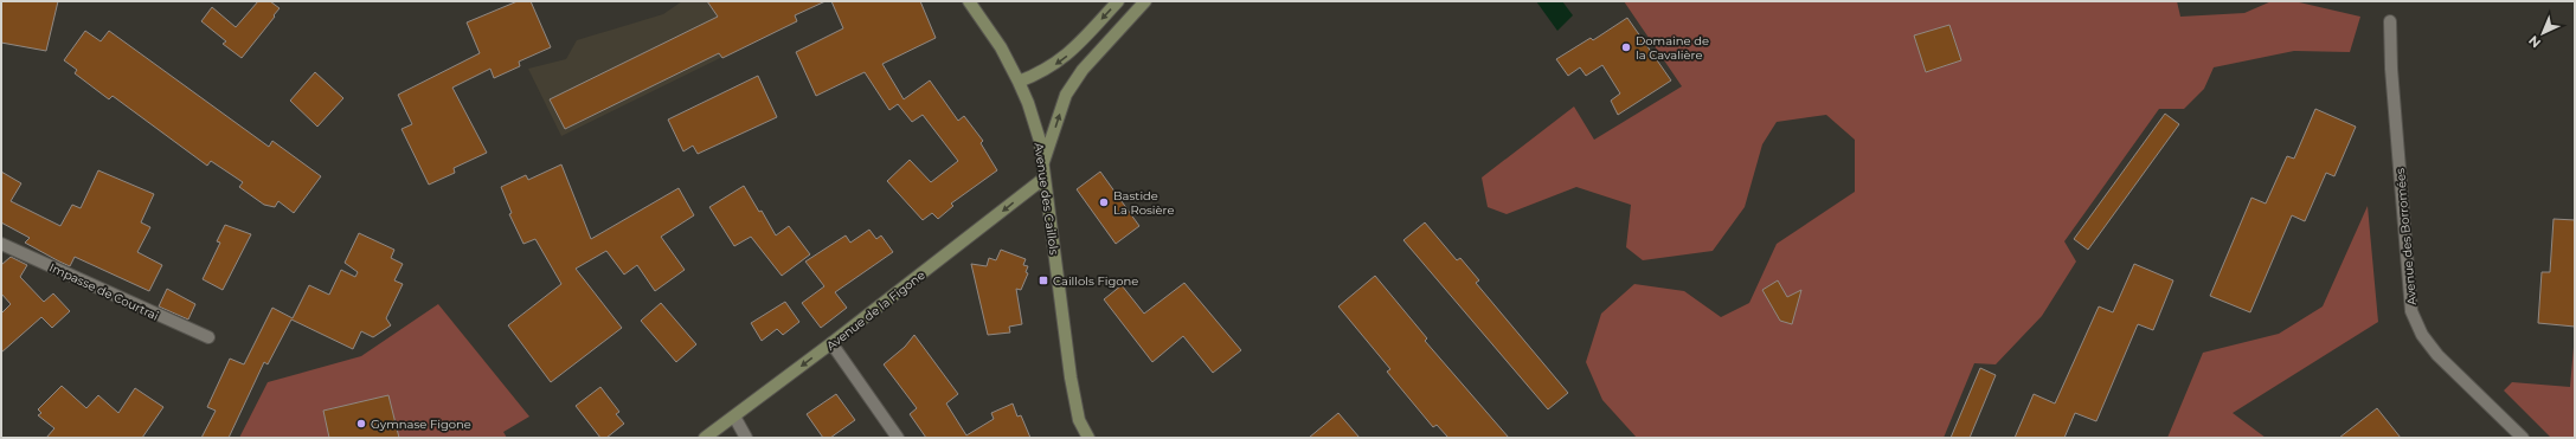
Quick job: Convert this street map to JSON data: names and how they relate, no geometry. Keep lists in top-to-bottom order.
{
  "streets": {
    "street": [
      "Avenue des Caillols",
      "Avenue des Borromées",
      "Impasse de Courtrai",
      "Avenue de la Figone"
    ]
  },
  "crossings": [
    ["Avenue des Caillols", "Avenue de la Figone"]
  ],
  "one_way": ["Avenue de la Figone"],
  "places": {
    "other": ["Domaine de la Cavalière", "Bastide La Rosière", "Gymnase Figone"],
    "transit": ["Caillols Figone"]
  },
  "north": "bottom left"
}
